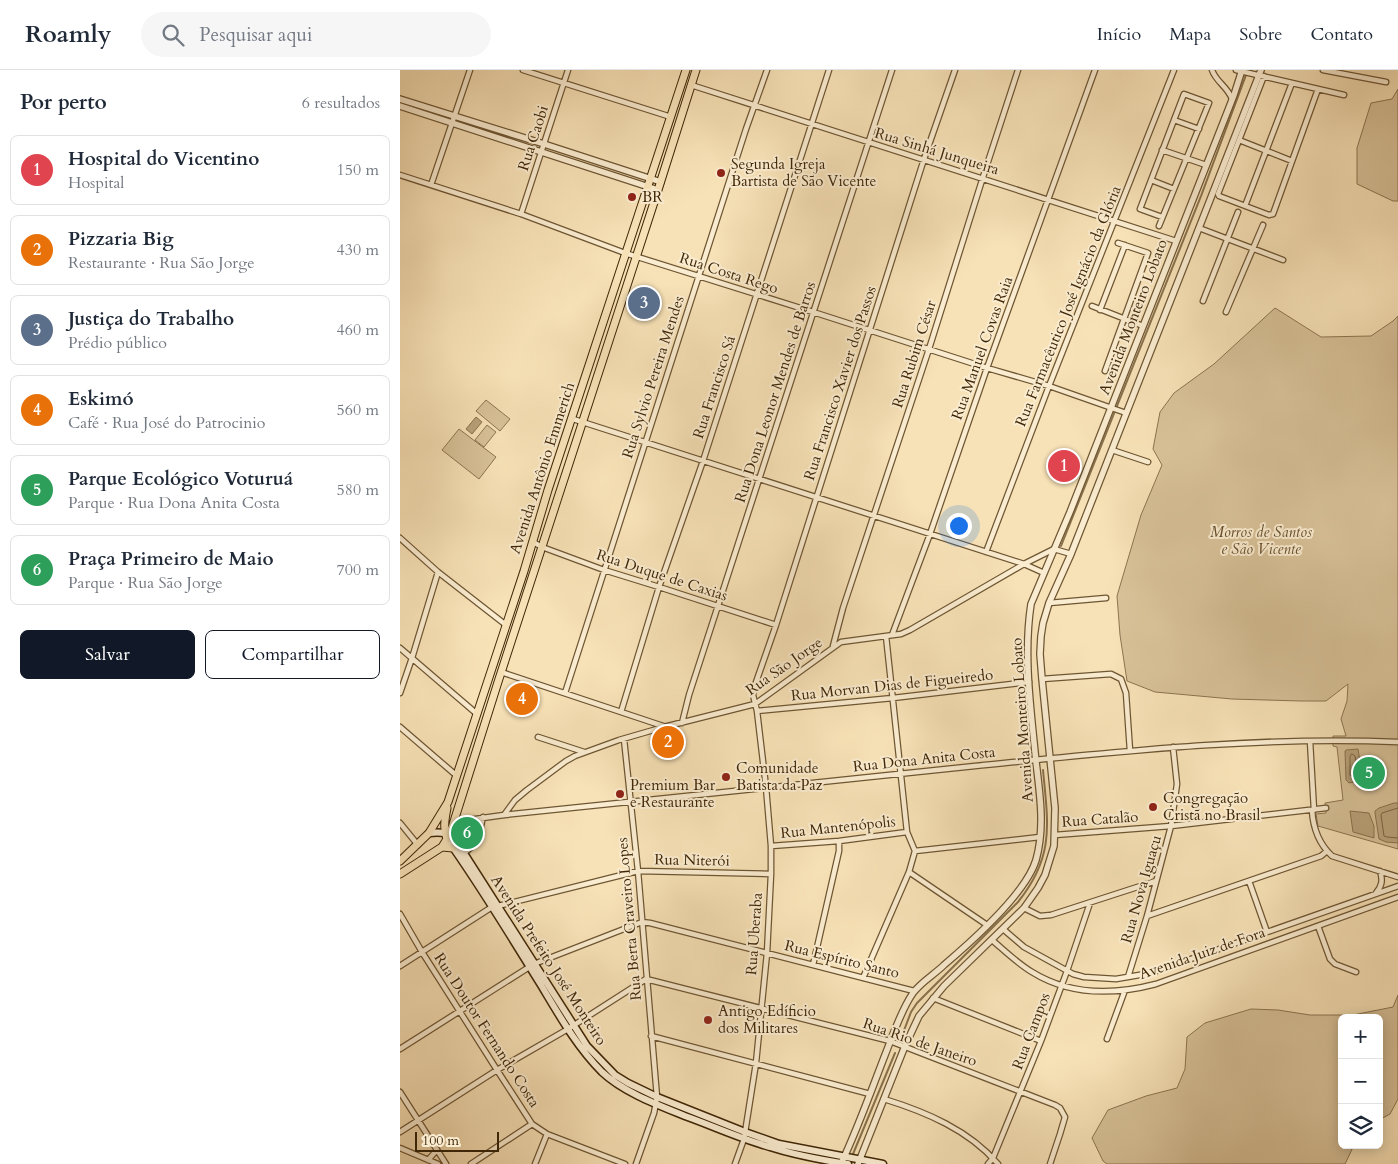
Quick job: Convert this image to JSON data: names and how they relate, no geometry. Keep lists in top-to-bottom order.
{
  "streets": {
    "main road": ["Avenida Antônio Emmerich", "Avenida Prefeito José Monteiro"],
    "street": [
      "Rua Caobi",
      "Rua Sinhá Junqueira",
      "Rua Costa Rego",
      "Rua Farmacêutico José Ignácio da Glória",
      "Avenida Monteiro Lobato",
      "Rua Manuel Covas Raia",
      "Rua Rubim César",
      "Rua Sylvio Pereira Mendes",
      "Rua Francisco Xavier dos Passos",
      "Rua Francisco Sá",
      "Rua Dona Leonor Mendes de Barros",
      "Rua Duque de Caxias",
      "Rua São Jorge",
      "Rua Morvan Dias de Figueiredo",
      "Rua Dona Anita Costa",
      "Rua Catalão",
      "Rua Mantenópolis",
      "Rua Niterói",
      "Rua Nova Iguaçu",
      "Rua Berta Craveiro Lopes",
      "Rua Uberaba",
      "Avenida Juiz de Fora",
      "Rua Espírito Santo",
      "Rua Doutor Fernando Costa",
      "Rua Campos",
      "Rua Rio de Janeiro"
    ]
  },
  "crossings": [
    ["Rua Caobi", "Rua Costa Rego"],
    ["Rua Sinhá Junqueira", "Rua Farmacêutico José Ignácio da Glória"],
    ["Rua Sinhá Junqueira", "Avenida Monteiro Lobato"],
    ["Rua Sinhá Junqueira", "Rua Manuel Covas Raia"],
    ["Rua Sinhá Junqueira", "Rua Rubim César"],
    ["Rua Sinhá Junqueira", "Rua Sylvio Pereira Mendes"],
    ["Rua Sinhá Junqueira", "Rua Francisco Xavier dos Passos"],
    ["Rua Sinhá Junqueira", "Rua Francisco Sá"],
    ["Rua Sinhá Junqueira", "Rua Dona Leonor Mendes de Barros"],
    ["Rua Sinhá Junqueira", "Avenida Antônio Emmerich"],
    ["Rua Costa Rego", "Rua Farmacêutico José Ignácio da Glória"],
    ["Rua Costa Rego", "Avenida Monteiro Lobato"],
    ["Rua Costa Rego", "Rua Manuel Covas Raia"],
    ["Rua Costa Rego", "Rua Rubim César"],
    ["Rua Costa Rego", "Rua Sylvio Pereira Mendes"],
    ["Rua Costa Rego", "Rua Francisco Xavier dos Passos"],
    ["Rua Costa Rego", "Rua Francisco Sá"],
    ["Rua Costa Rego", "Rua Dona Leonor Mendes de Barros"],
    ["Rua Costa Rego", "Avenida Antônio Emmerich"],
    ["Avenida Monteiro Lobato", "Rua São Jorge"],
    ["Avenida Monteiro Lobato", "Rua Morvan Dias de Figueiredo"],
    ["Avenida Monteiro Lobato", "Rua Dona Anita Costa"],
    ["Avenida Monteiro Lobato", "Rua Catalão"],
    ["Avenida Monteiro Lobato", "Avenida Juiz de Fora"],
    ["Avenida Monteiro Lobato", "Rua Espírito Santo"],
    ["Avenida Monteiro Lobato", "Avenida Prefeito José Monteiro"],
    ["Avenida Monteiro Lobato", "Rua Rio de Janeiro"],
    ["Rua Manuel Covas Raia", "Rua São Jorge"],
    ["Rua Rubim César", "Rua São Jorge"],
    ["Rua Sylvio Pereira Mendes", "Rua Duque de Caxias"],
    ["Rua Francisco Xavier dos Passos", "Rua Duque de Caxias"],
    ["Rua Francisco Xavier dos Passos", "Rua São Jorge"],
    ["Rua Francisco Xavier dos Passos", "Rua Uberaba"],
    ["Rua Francisco Sá", "Rua Duque de Caxias"],
    ["Rua Dona Leonor Mendes de Barros", "Rua Duque de Caxias"],
    ["Rua Dona Leonor Mendes de Barros", "Rua São Jorge"],
    ["Avenida Antônio Emmerich", "Rua Duque de Caxias"],
    ["Avenida Antônio Emmerich", "Rua Dona Anita Costa"],
    ["Avenida Antônio Emmerich", "Avenida Prefeito José Monteiro"],
    ["Rua São Jorge", "Rua Dona Anita Costa"],
    ["Rua São Jorge", "Rua Berta Craveiro Lopes"],
    ["Rua São Jorge", "Rua Uberaba"],
    ["Rua Morvan Dias de Figueiredo", "Rua Uberaba"],
    ["Rua Dona Anita Costa", "Rua Nova Iguaçu"],
    ["Rua Dona Anita Costa", "Rua Berta Craveiro Lopes"],
    ["Rua Dona Anita Costa", "Rua Uberaba"],
    ["Rua Catalão", "Rua Nova Iguaçu"],
    ["Rua Mantenópolis", "Rua Uberaba"],
    ["Rua Niterói", "Rua Berta Craveiro Lopes"],
    ["Rua Niterói", "Rua Uberaba"],
    ["Rua Niterói", "Avenida Prefeito José Monteiro"],
    ["Rua Niterói", "Rua Doutor Fernando Costa"],
    ["Rua Nova Iguaçu", "Avenida Juiz de Fora"],
    ["Rua Berta Craveiro Lopes", "Rua Espírito Santo"],
    ["Rua Berta Craveiro Lopes", "Avenida Prefeito José Monteiro"],
    ["Rua Berta Craveiro Lopes", "Rua Rio de Janeiro"],
    ["Rua Uberaba", "Rua Espírito Santo"],
    ["Rua Uberaba", "Avenida Prefeito José Monteiro"],
    ["Rua Uberaba", "Rua Rio de Janeiro"],
    ["Avenida Juiz de Fora", "Rua Campos"],
    ["Rua Campos", "Rua Rio de Janeiro"]
  ],
  "parks": ["Morros de Santos e São Vicente"],
  "places": [
    "Segunda Igreja Bartista de São Vicente",
    "BR",
    "Comunidade Batista da Paz",
    "Premium Bar e Restaurante",
    "Congregação Cristã no Brasil",
    "Antigo Edíficio dos Militares"
  ],
  "scale_bar": "100 m",
  "page": {
    "header": "Roamly",
    "search": "Pesquisar aqui",
    "nav": [
      "Início",
      "Mapa",
      "Sobre",
      "Contato"
    ],
    "heading": ["Por perto", "6 resultados"],
    "list": [
      {
        "mark": "1",
        "name": "Hospital do Vicentino",
        "note": "Hospital",
        "value": "150 m"
      },
      {
        "mark": "2",
        "name": "Pizzaria Big",
        "note": "Restaurante · Rua São Jorge",
        "value": "430 m"
      },
      {
        "mark": "3",
        "name": "Justiça do Trabalho",
        "note": "Prédio público",
        "value": "460 m"
      },
      {
        "mark": "4",
        "name": "Eskimó",
        "note": "Café · Rua José do Patrocinio",
        "value": "560 m"
      },
      {
        "mark": "5",
        "name": "Parque Ecológico Voturuá",
        "note": "Parque · Rua Dona Anita Costa",
        "value": "580 m"
      },
      {
        "mark": "6",
        "name": "Praça Primeiro de Maio",
        "note": "Parque · Rua São Jorge",
        "value": "700 m"
      }
    ],
    "pins": [
      "3",
      "1",
      "4",
      "2",
      "5",
      "6"
    ],
    "buttons": ["Salvar", "Compartilhar"],
    "map_buttons": ["+", "−"],
    "scale": "100 m"
  }
}
